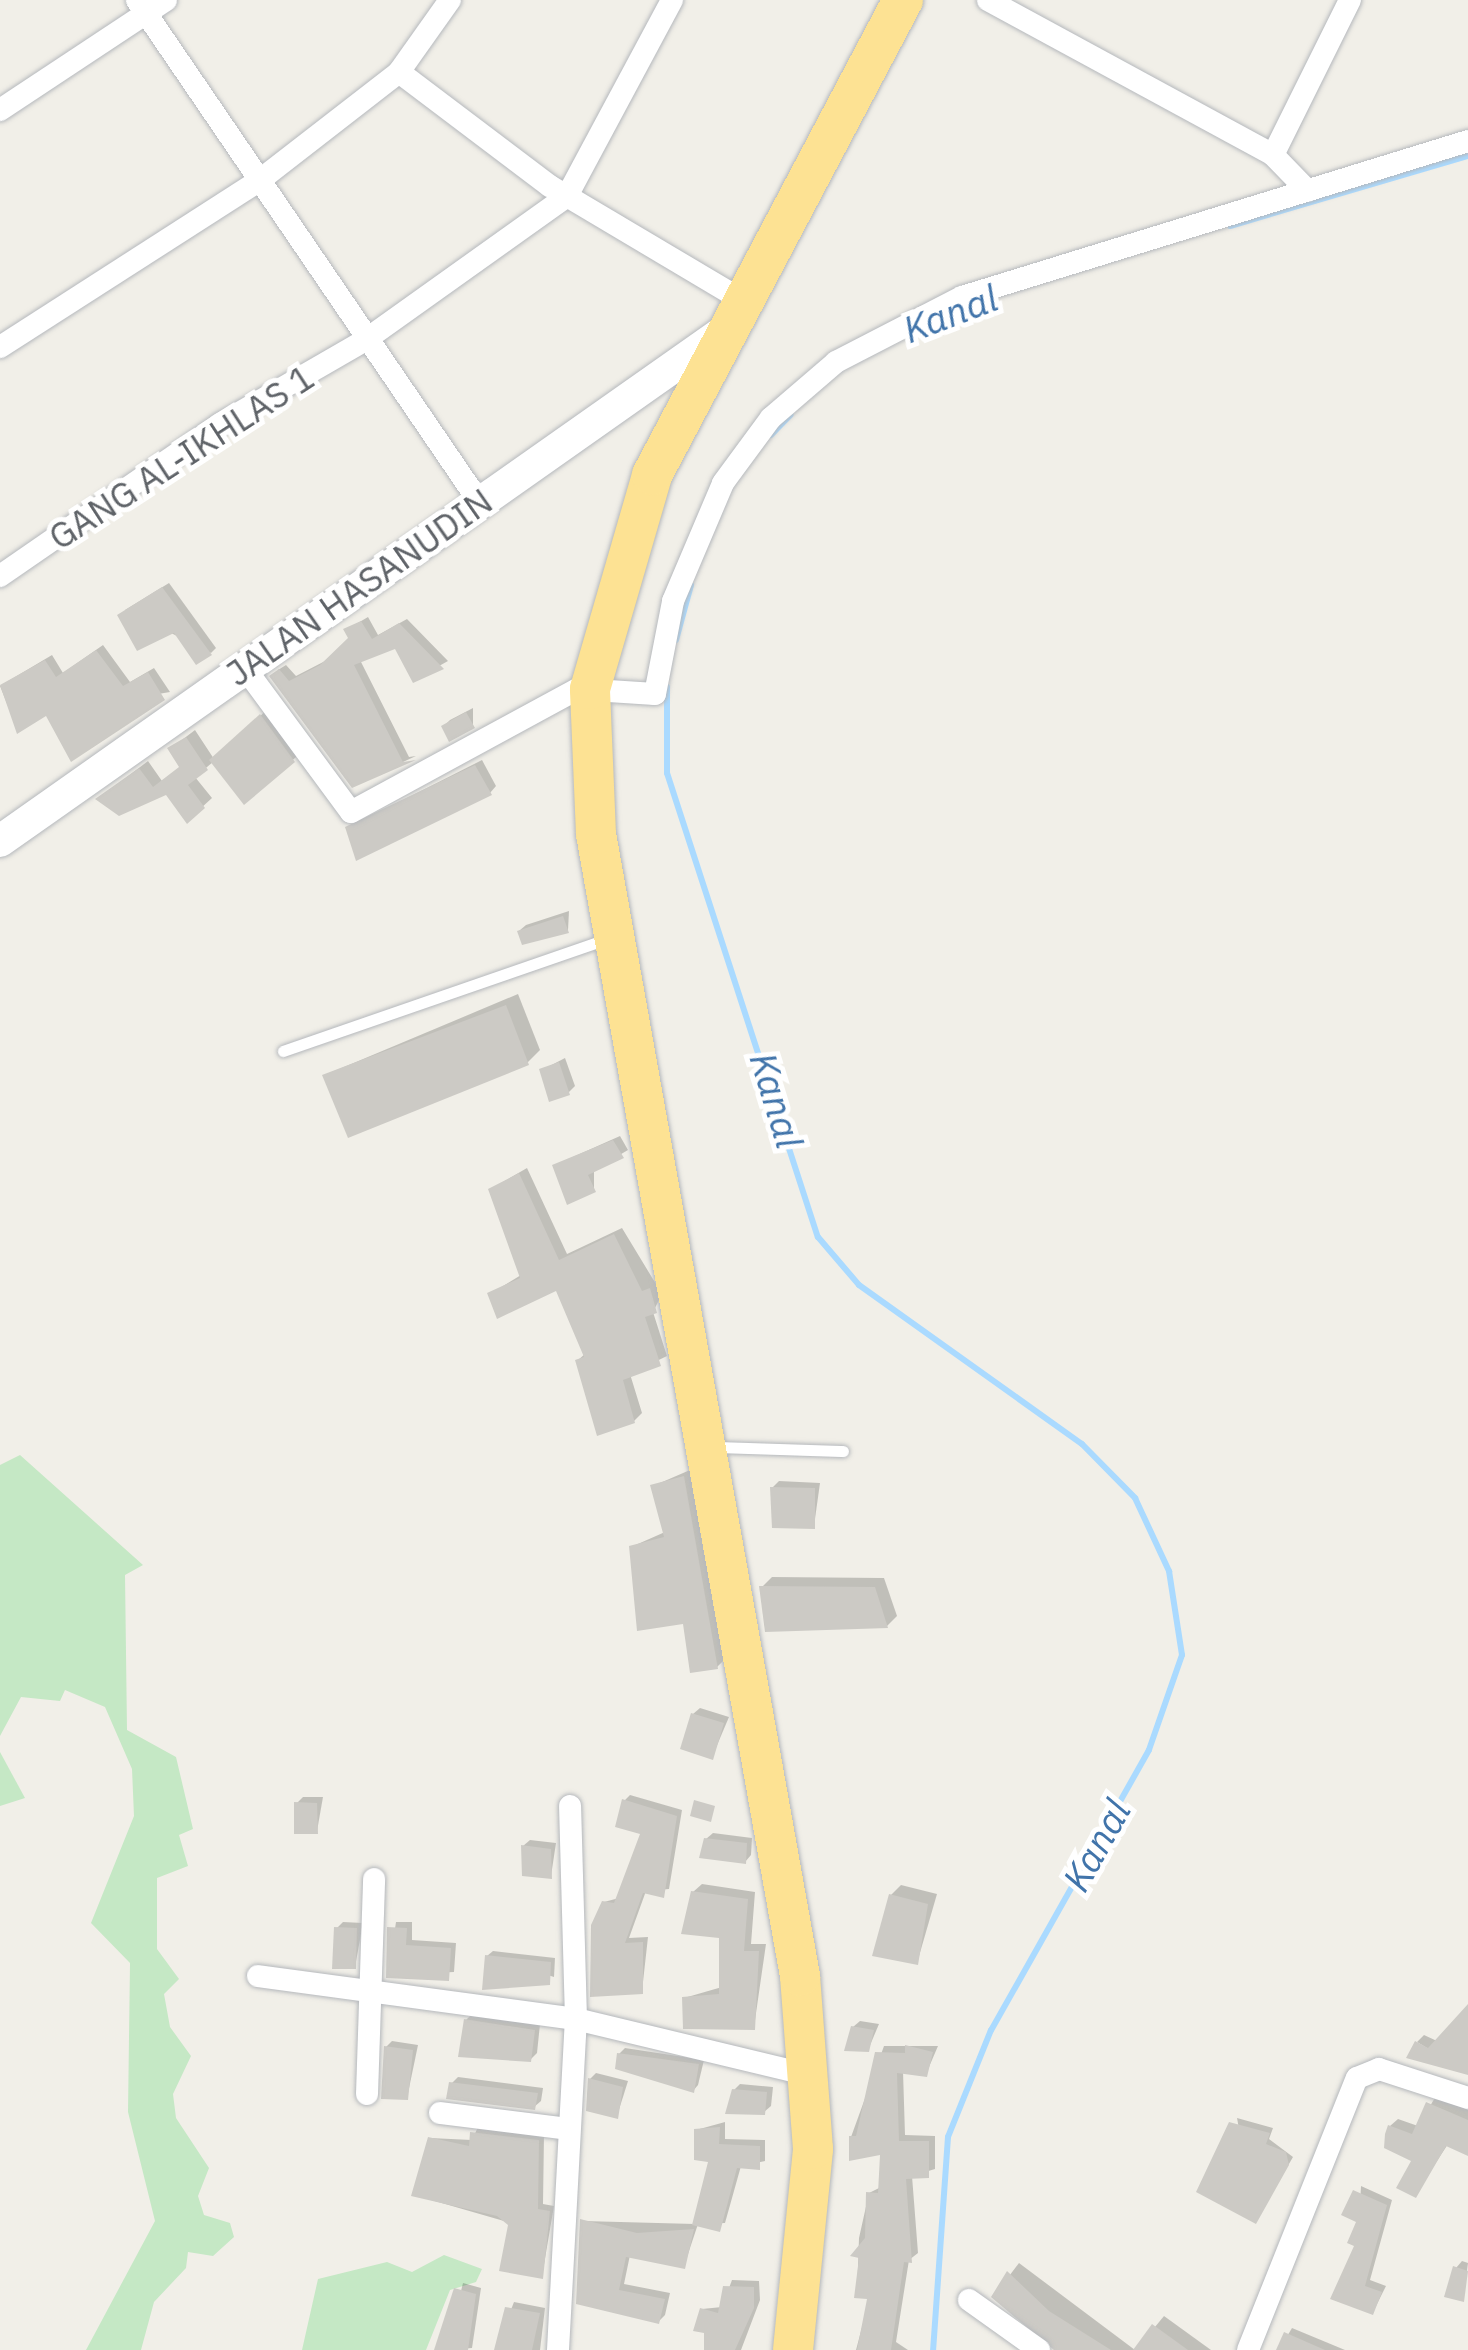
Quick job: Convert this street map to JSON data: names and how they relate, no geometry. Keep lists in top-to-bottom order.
{
  "streets": {
    "main road": ["JALAN HASANUDIN"],
    "street": ["GANG AL-IKHLAS 1"]
  },
  "water": ["Kanal"]
}
